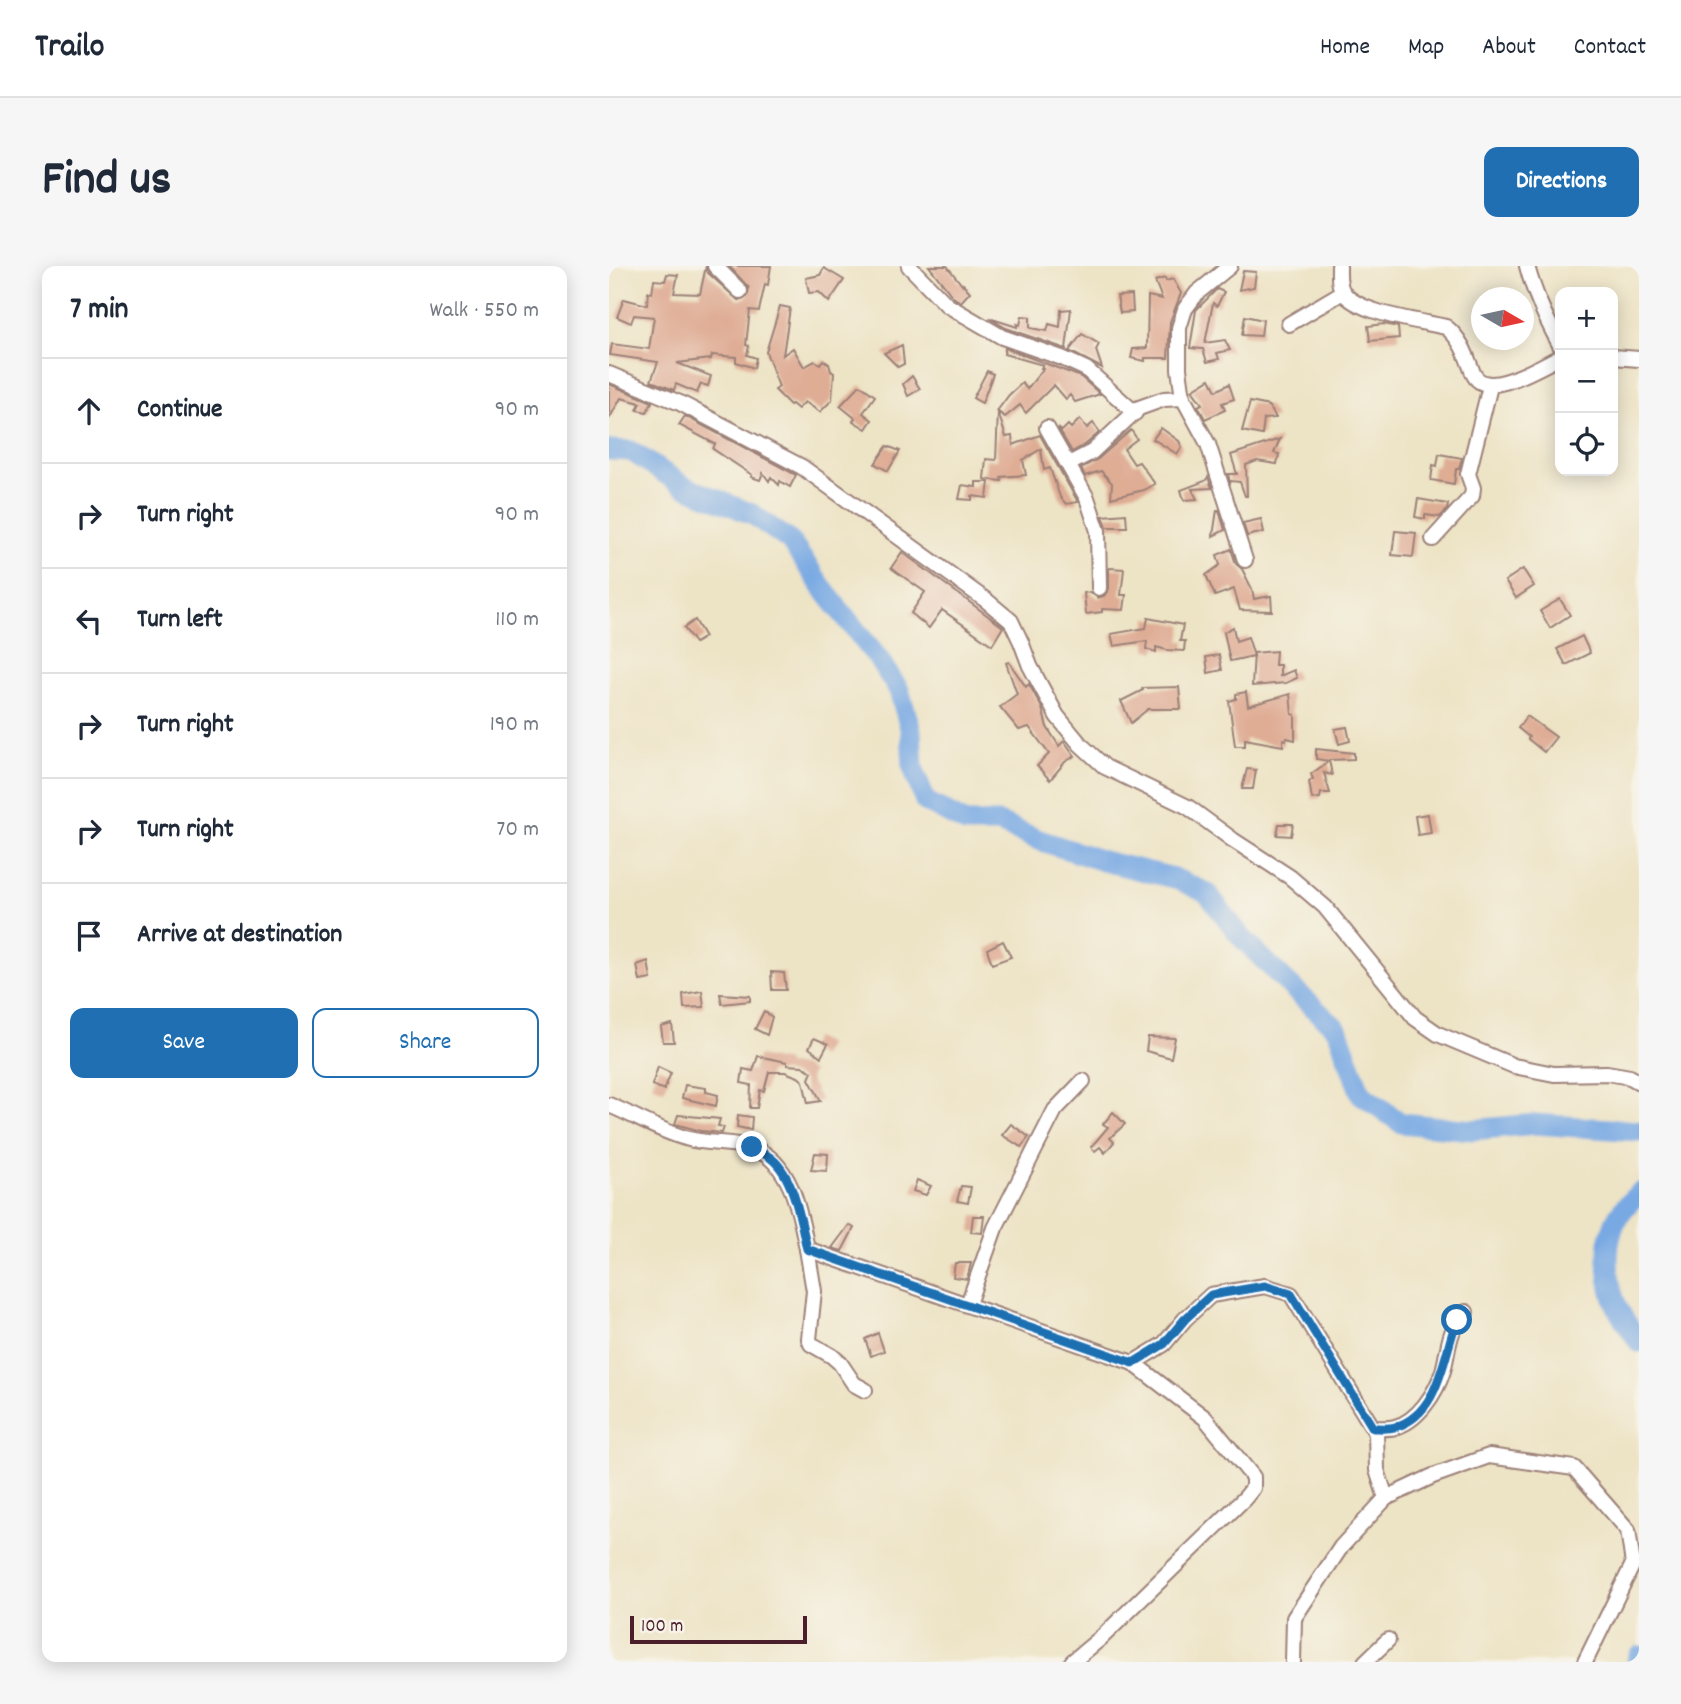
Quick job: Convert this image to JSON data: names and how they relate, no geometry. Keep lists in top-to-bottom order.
{
  "scale_bar": "100 m",
  "north": "right",
  "page": {
    "header": "Trailo",
    "nav": [
      "Home",
      "Map",
      "About",
      "Contact"
    ],
    "title": "Find us",
    "buttons": [
      "Directions",
      ["Save", "Share"]
    ],
    "heading": ["7 min", "Walk · 550 m"],
    "map_buttons": ["+", "−"],
    "list": [
      ["Continue", "90 m"],
      ["Turn right", "90 m"],
      ["Turn left", "110 m"],
      ["Turn right", "190 m"],
      ["Turn right", "70 m"],
      "Arrive at destination"
    ],
    "scale": "100 m"
  }
}
